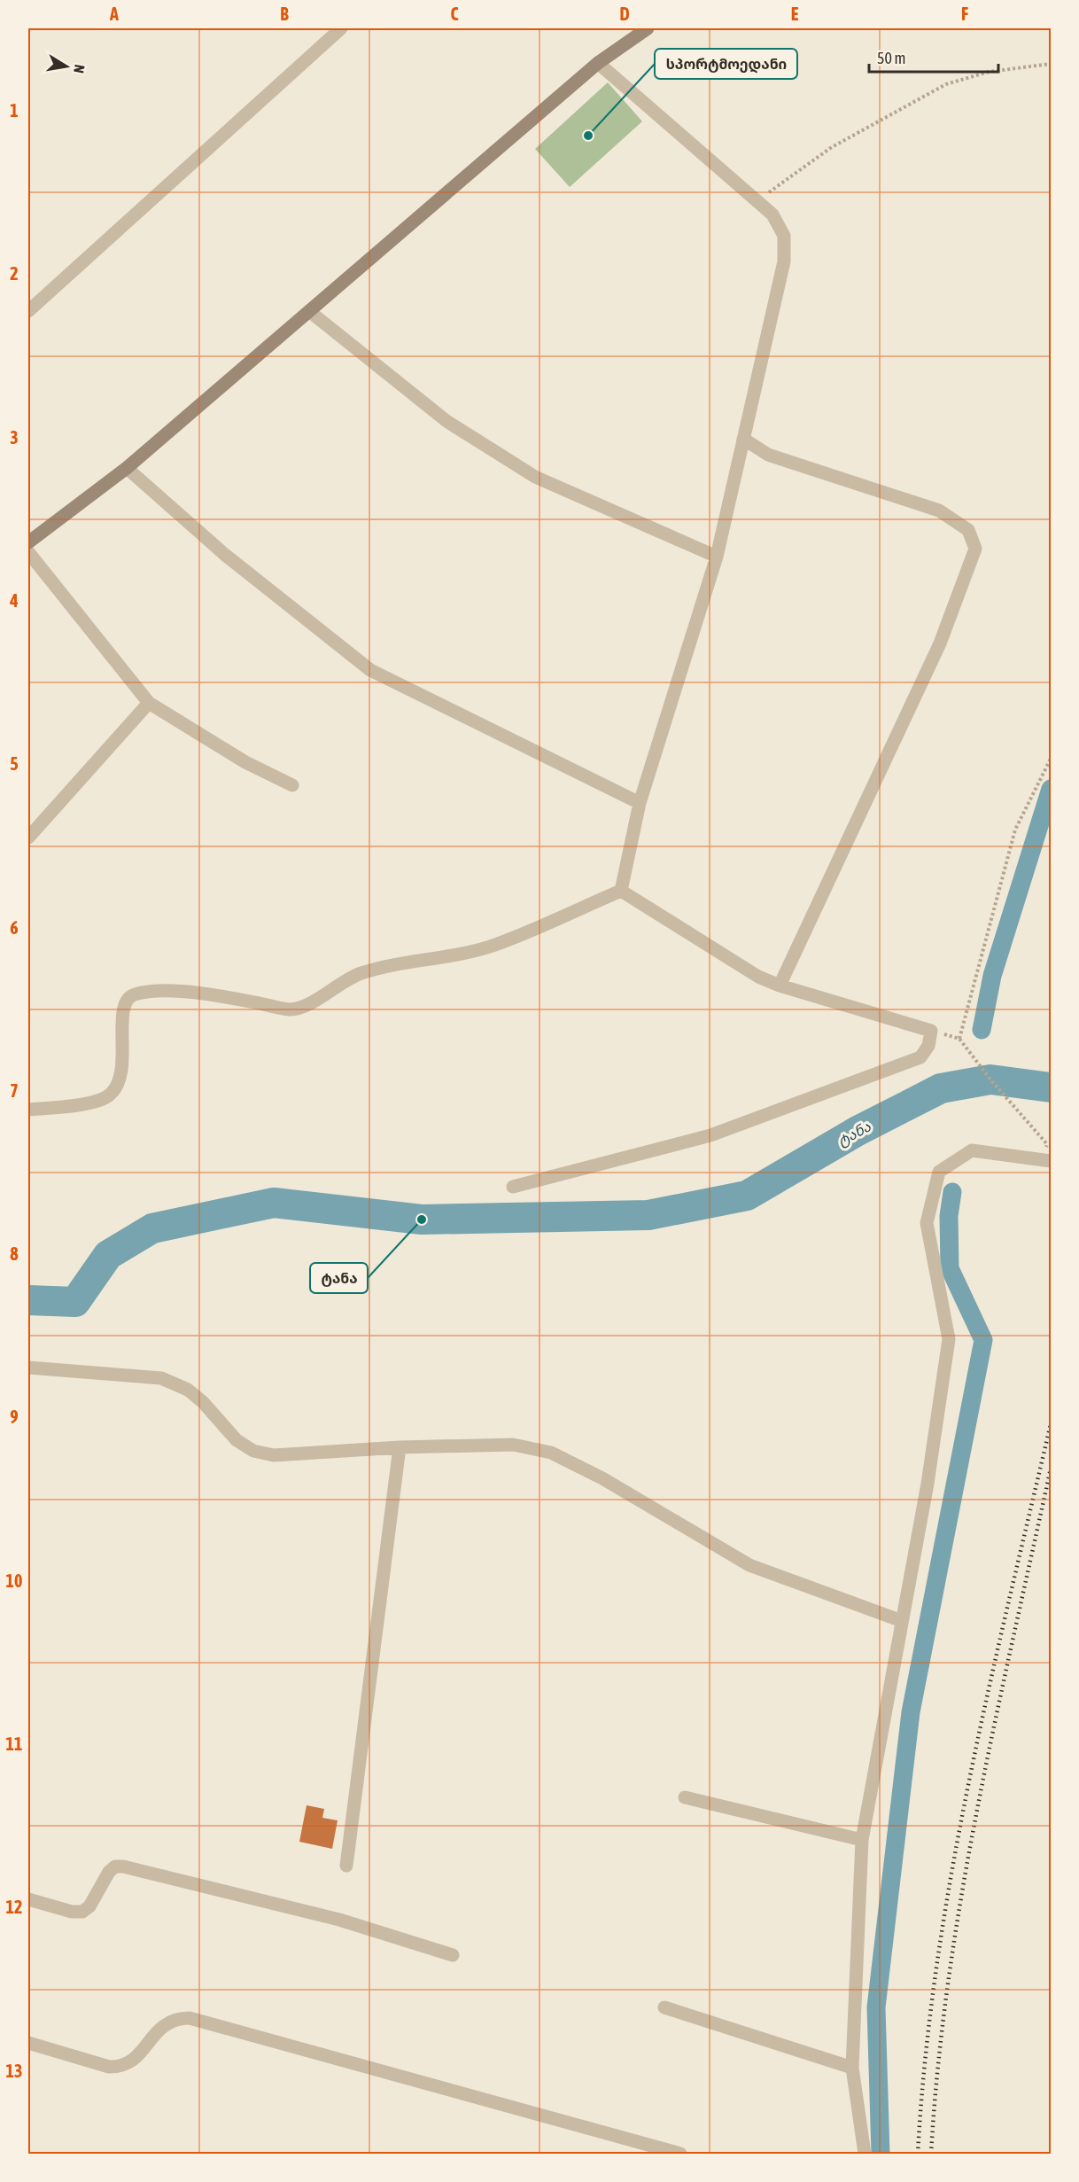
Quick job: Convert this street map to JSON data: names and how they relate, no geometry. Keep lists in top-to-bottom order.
{
  "water": ["ტანა"],
  "places": ["სპორტმოედანი", "ტანა"],
  "scale_bar": "50 m",
  "north": "right",
  "grid": {
    "columns": [
      "A",
      "B",
      "C",
      "D",
      "E",
      "F"
    ],
    "rows": [
      "1",
      "2",
      "3",
      "4",
      "5",
      "6",
      "7",
      "8",
      "9",
      "10",
      "11",
      "12",
      "13"
    ]
  }
}
